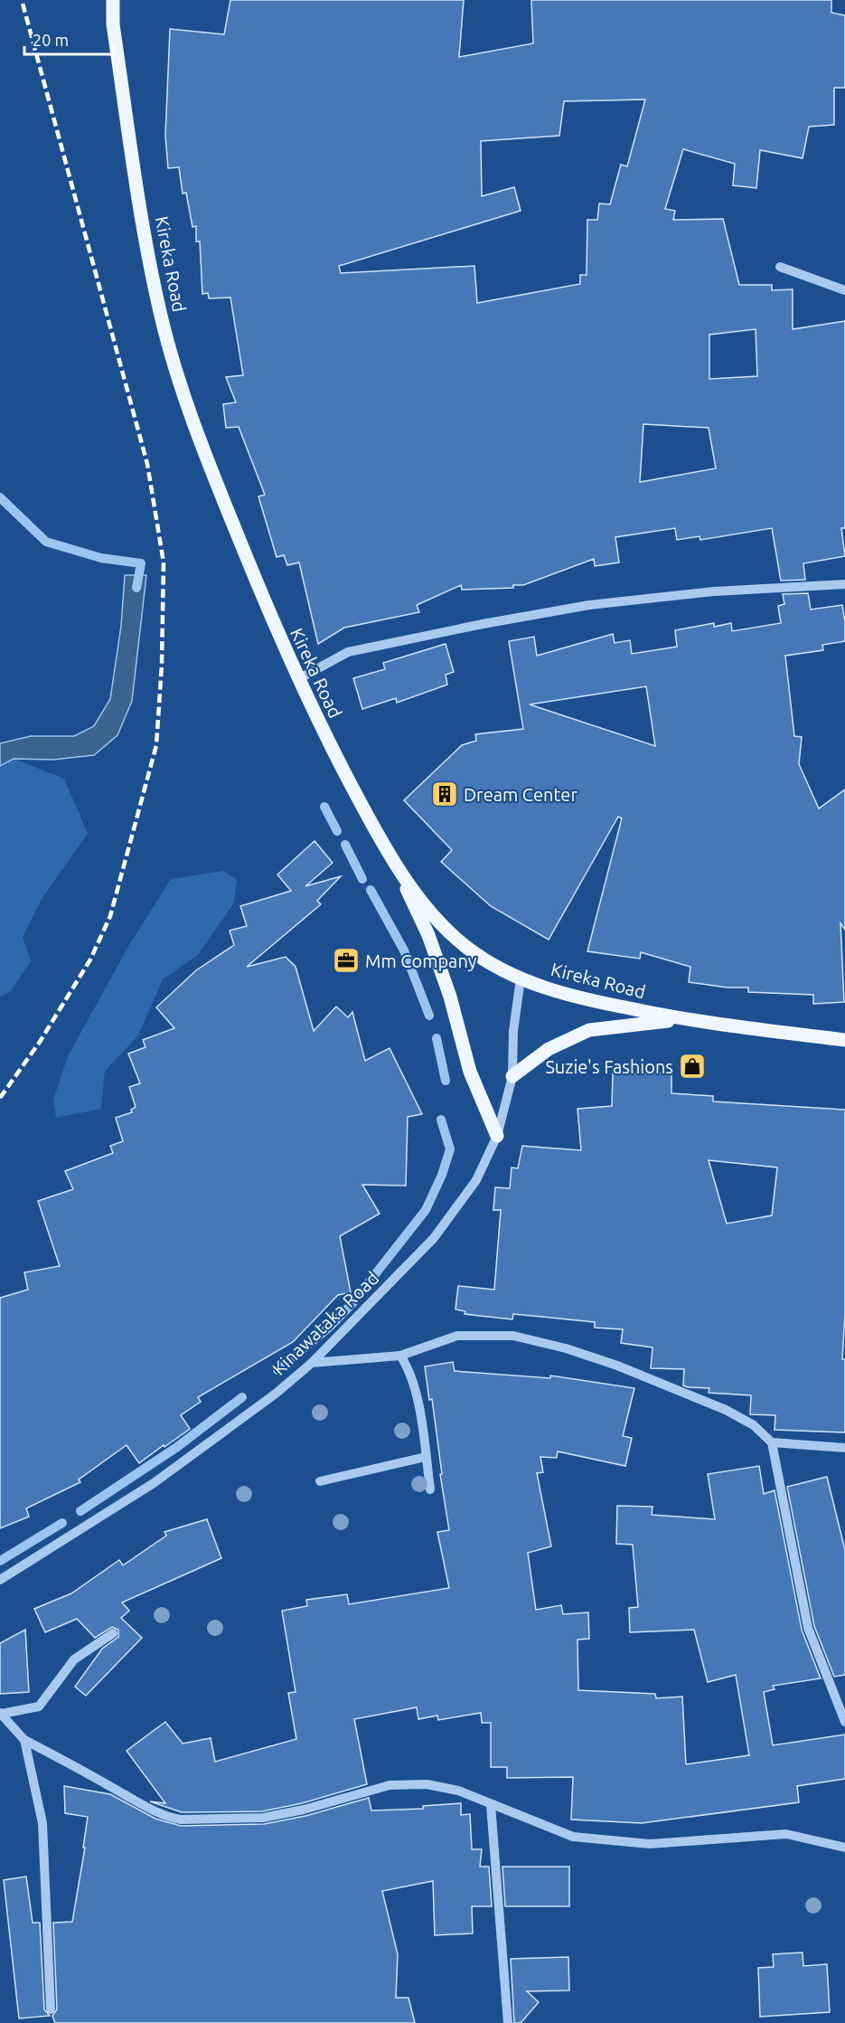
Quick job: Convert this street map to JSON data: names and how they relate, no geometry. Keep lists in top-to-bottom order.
{
  "streets": {
    "main road": ["Kireka Road"],
    "street": ["Kinawataka Road"]
  },
  "crossings": [
    ["Kireka Road", "Kinawataka Road"]
  ],
  "places": {
    "building": ["Dream Center"],
    "office": ["Mm Company"],
    "shop": ["Suzie's Fashions"]
  },
  "scale_bar": "20 m"
}
